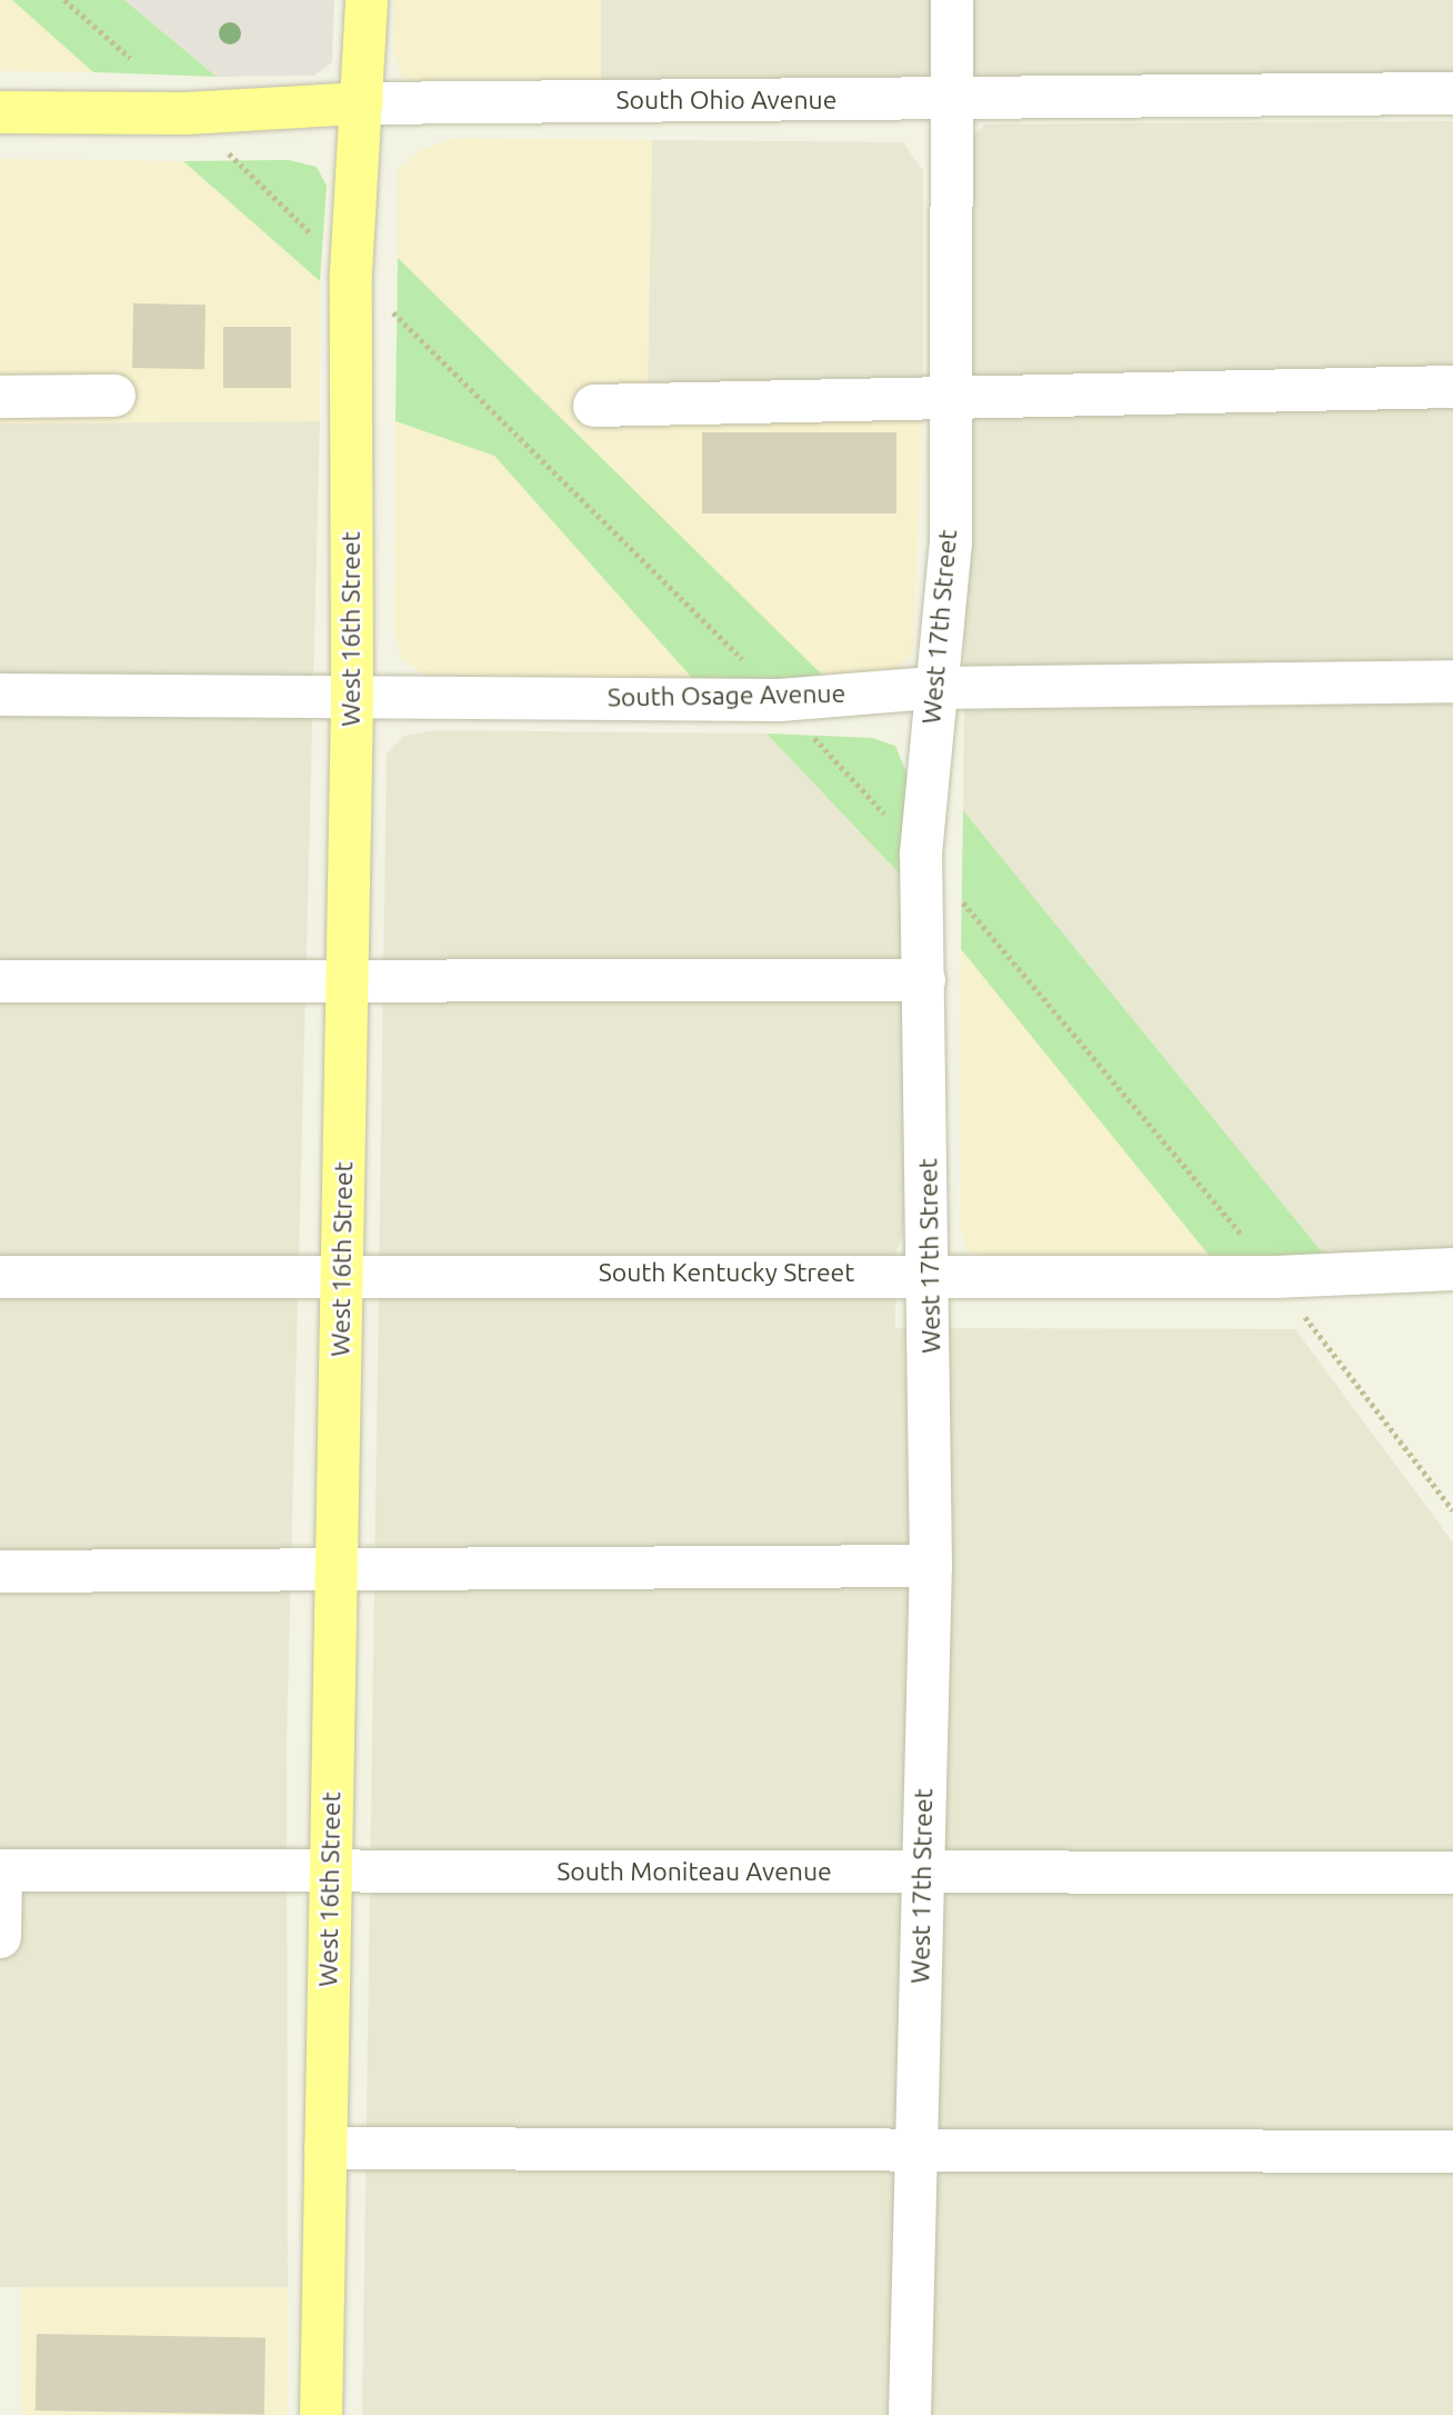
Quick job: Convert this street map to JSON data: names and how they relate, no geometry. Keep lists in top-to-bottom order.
{
  "streets": {
    "main road": ["South Ohio Avenue", "West 16th Street"],
    "street": [
      "West 17th Street",
      "South Osage Avenue",
      "South Kentucky Street",
      "South Moniteau Avenue"
    ]
  },
  "crossings": [
    ["South Ohio Avenue", "West 17th Street"],
    ["South Ohio Avenue", "West 16th Street"],
    ["West 17th Street", "South Osage Avenue"],
    ["West 17th Street", "South Kentucky Street"],
    ["West 17th Street", "South Moniteau Avenue"],
    ["West 16th Street", "South Osage Avenue"],
    ["West 16th Street", "South Kentucky Street"],
    ["West 16th Street", "South Moniteau Avenue"]
  ]
}
